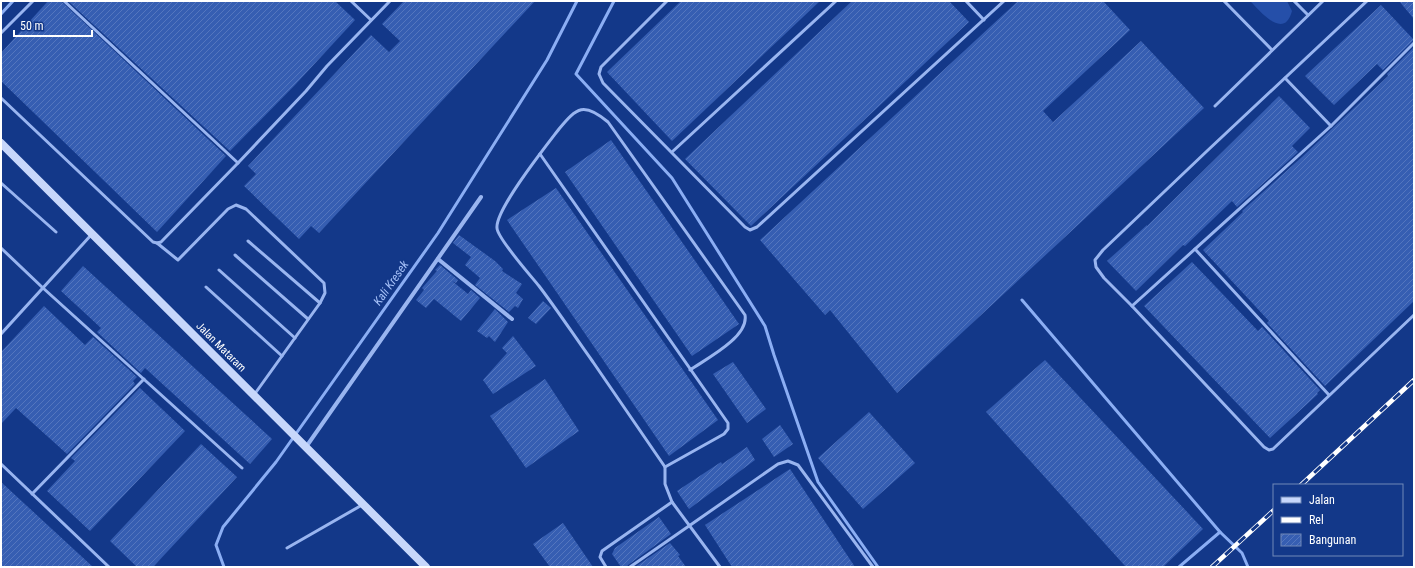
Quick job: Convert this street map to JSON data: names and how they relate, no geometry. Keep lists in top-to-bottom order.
{
  "streets": {
    "main road": ["Jalan Mataram"]
  },
  "water": ["Kali Kresek"],
  "legend": ["Jalan", "Rel", "Bangunan"],
  "scale_bar": "50 m"
}
